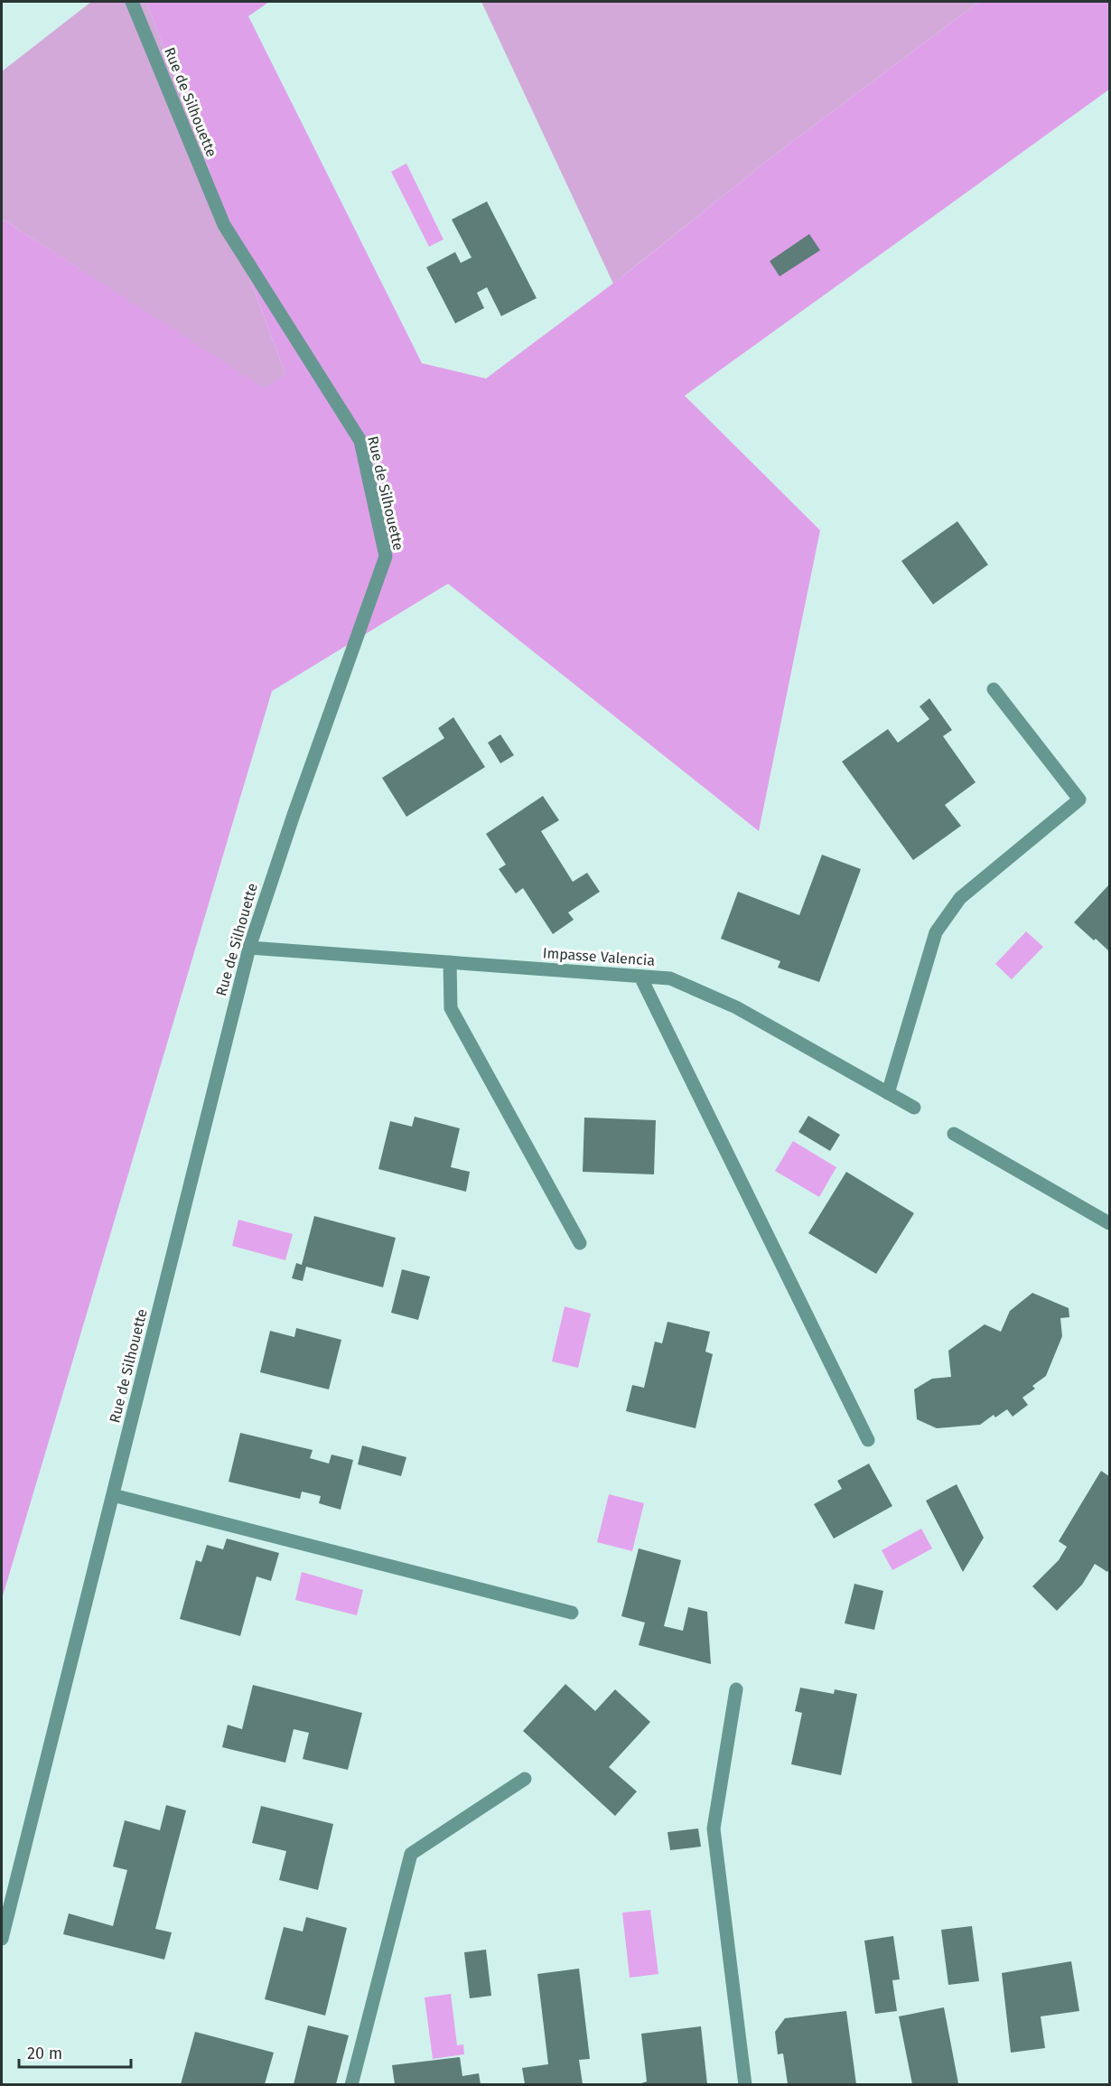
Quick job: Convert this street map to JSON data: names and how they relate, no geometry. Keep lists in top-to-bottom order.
{
  "streets": {
    "street": ["Rue de Silhouette", "Impasse Valencia"]
  },
  "crossings": [
    ["Rue de Silhouette", "Impasse Valencia"]
  ],
  "scale_bar": "20 m"
}
